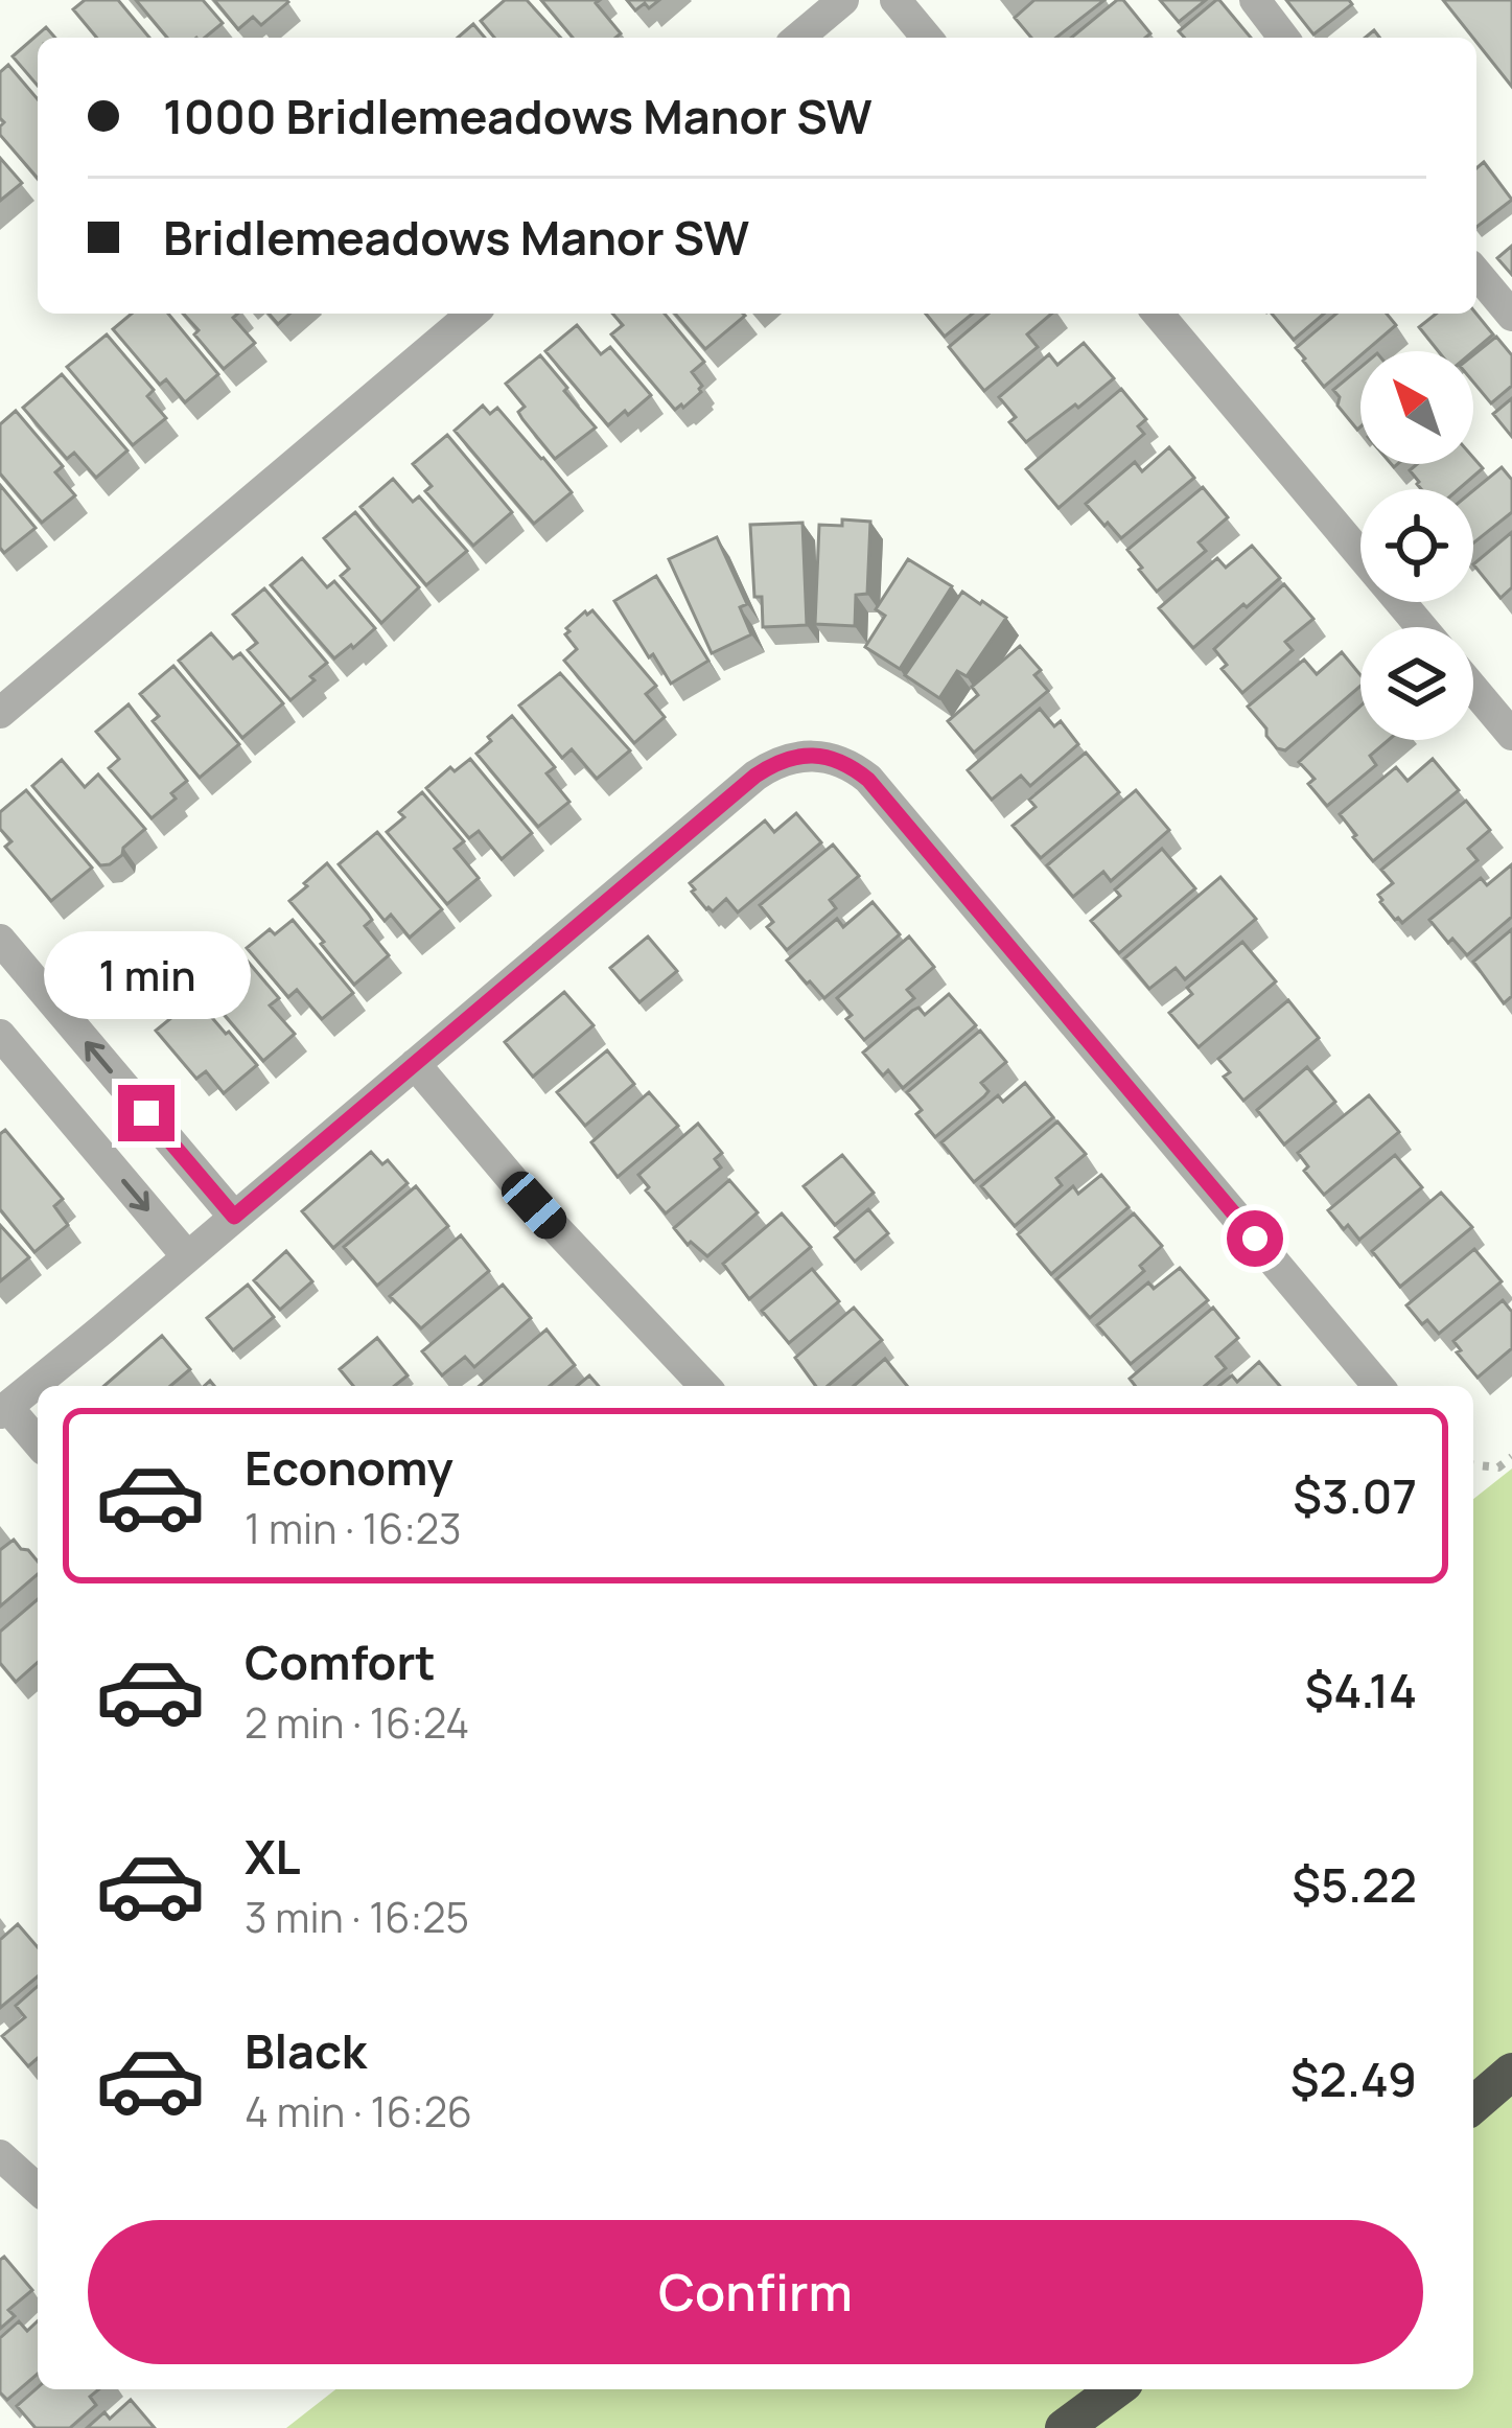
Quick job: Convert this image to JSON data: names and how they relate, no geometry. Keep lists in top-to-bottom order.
{
  "north": "top left",
  "page": {
    "banner": ["1000 Bridlemeadows Manor SW", "Bridlemeadows Manor SW"],
    "bubble": "1 min",
    "list": [
      {
        "name": "Economy",
        "note": "1 min · 16:23",
        "value": "$3.07"
      },
      {
        "name": "Comfort",
        "note": "2 min · 16:24",
        "value": "$4.14"
      },
      {
        "name": "XL",
        "note": "3 min · 16:25",
        "value": "$5.22"
      },
      {
        "name": "Black",
        "note": "4 min · 16:26",
        "value": "$2.49"
      }
    ],
    "buttons": "Confirm"
  }
}
